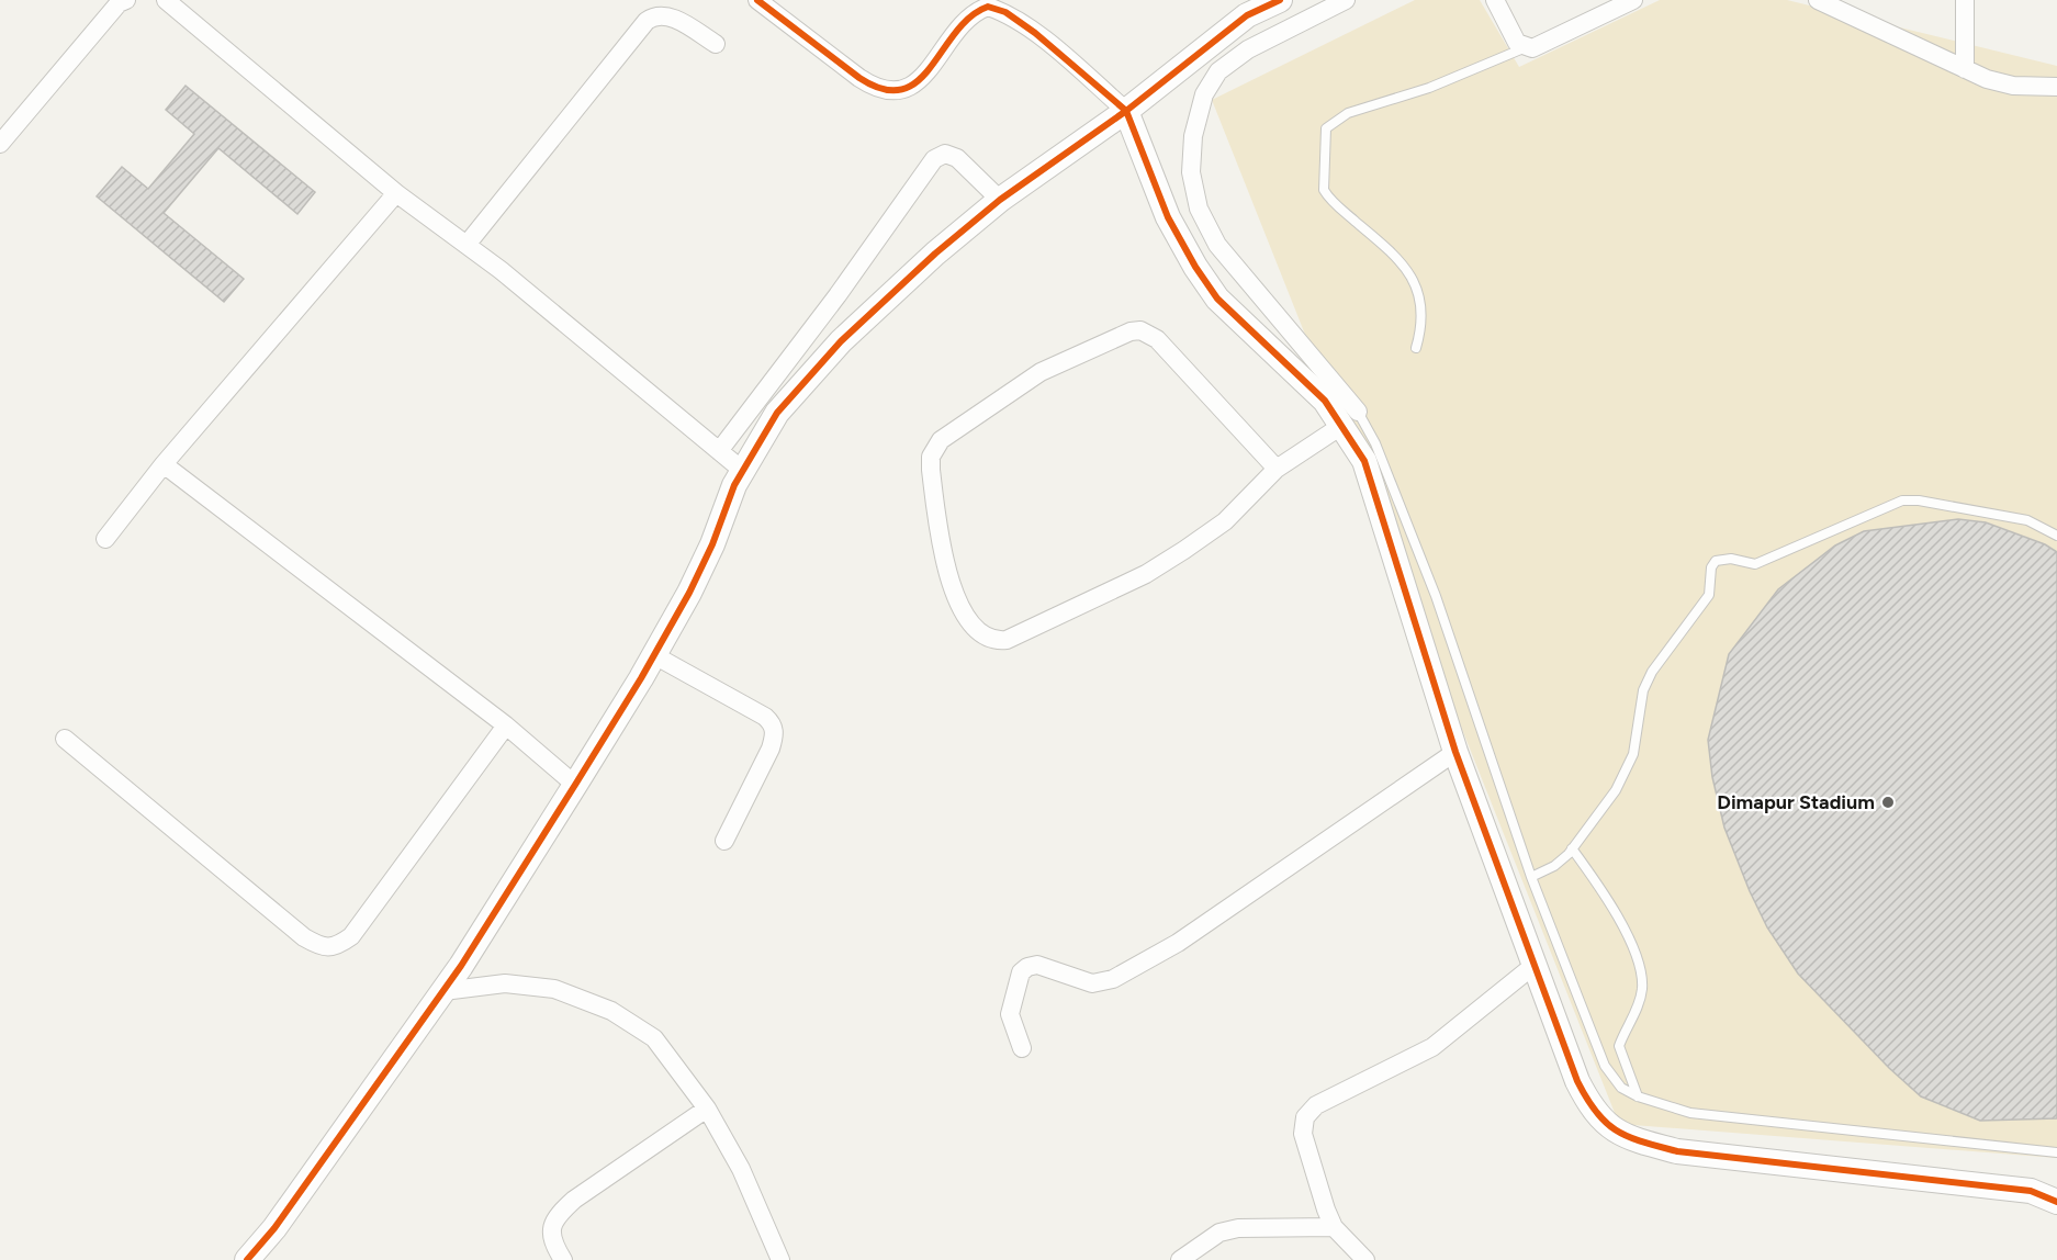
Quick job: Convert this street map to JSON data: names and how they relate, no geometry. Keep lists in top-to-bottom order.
{
  "places": ["Dimapur Stadium"]
}
